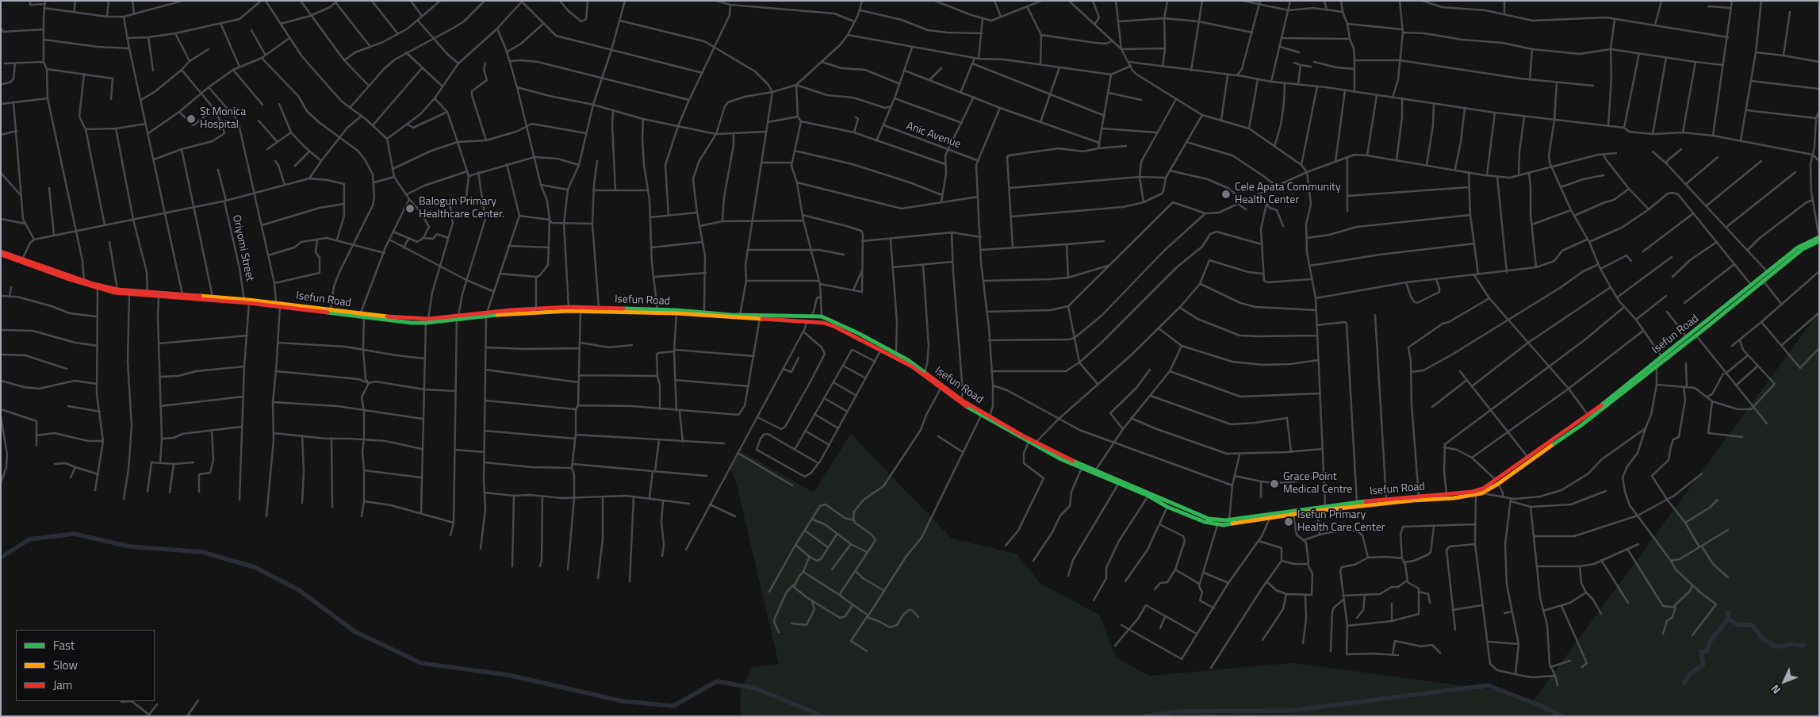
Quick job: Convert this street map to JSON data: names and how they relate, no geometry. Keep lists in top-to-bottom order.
{
  "streets": {
    "street": ["Anic Avenue", "Oriyomi Street", "Isefun Road"]
  },
  "crossings": [
    ["Oriyomi Street", "Isefun Road"]
  ],
  "places": [
    "St Monica Hospital",
    "Cele Apata Community Health Center",
    "Balogun Primary Healthcare Center.",
    "Grace Point Medical Centre",
    "Isefun Primary Health Care Center"
  ],
  "legend": ["Fast", "Slow", "Jam"],
  "north": "bottom left"
}
